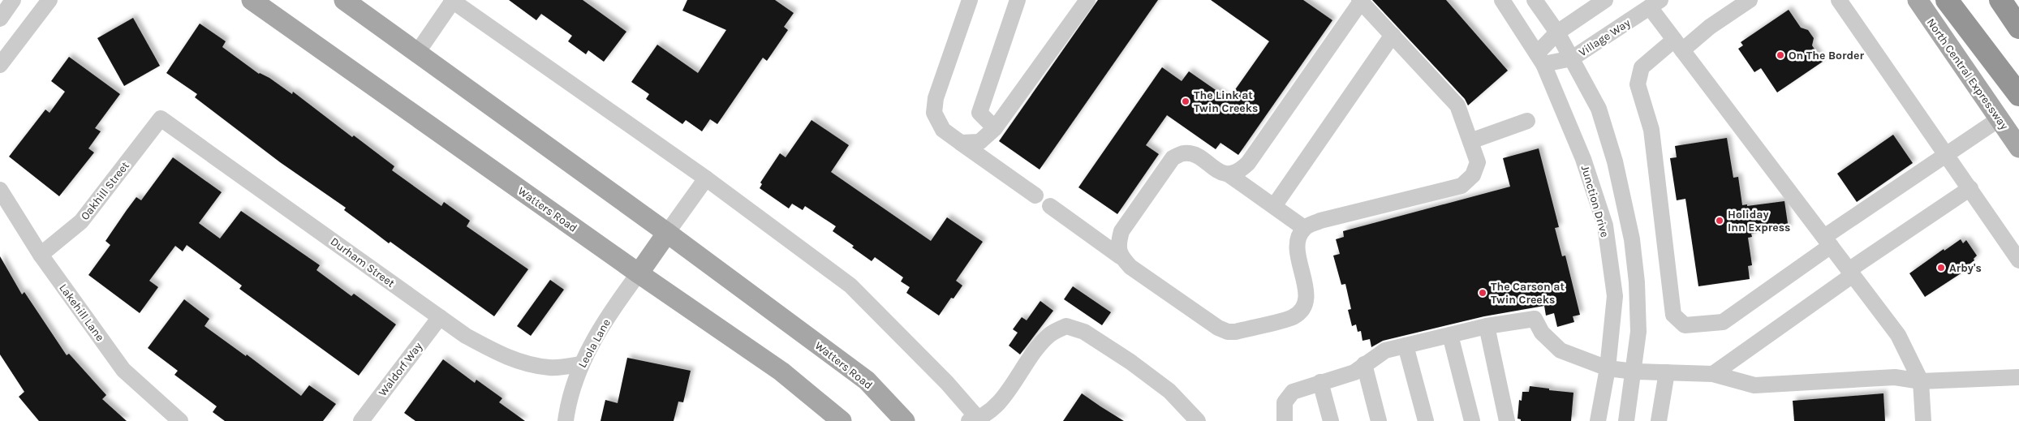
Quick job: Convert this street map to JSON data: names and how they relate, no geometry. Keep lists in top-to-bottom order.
{
  "streets": {
    "main road": ["North Central Expressway", "Watters Road"],
    "street": [
      "Village Way",
      "Oakhill Street",
      "Junction Drive",
      "Durham Street",
      "Lakehill Lane",
      "Leola Lane",
      "Waldorf Way"
    ]
  },
  "crossings": [
    ["Village Way", "Junction Drive"],
    ["Oakhill Street", "Durham Street"],
    ["Oakhill Street", "Lakehill Lane"],
    ["Watters Road", "Leola Lane"],
    ["Durham Street", "Leola Lane"],
    ["Durham Street", "Waldorf Way"]
  ],
  "places": [
    "On The Border",
    "The Link at Twin Creeks",
    "Holiday Inn Express",
    "Arby's",
    "The Carson at Twin Creeks"
  ]
}
